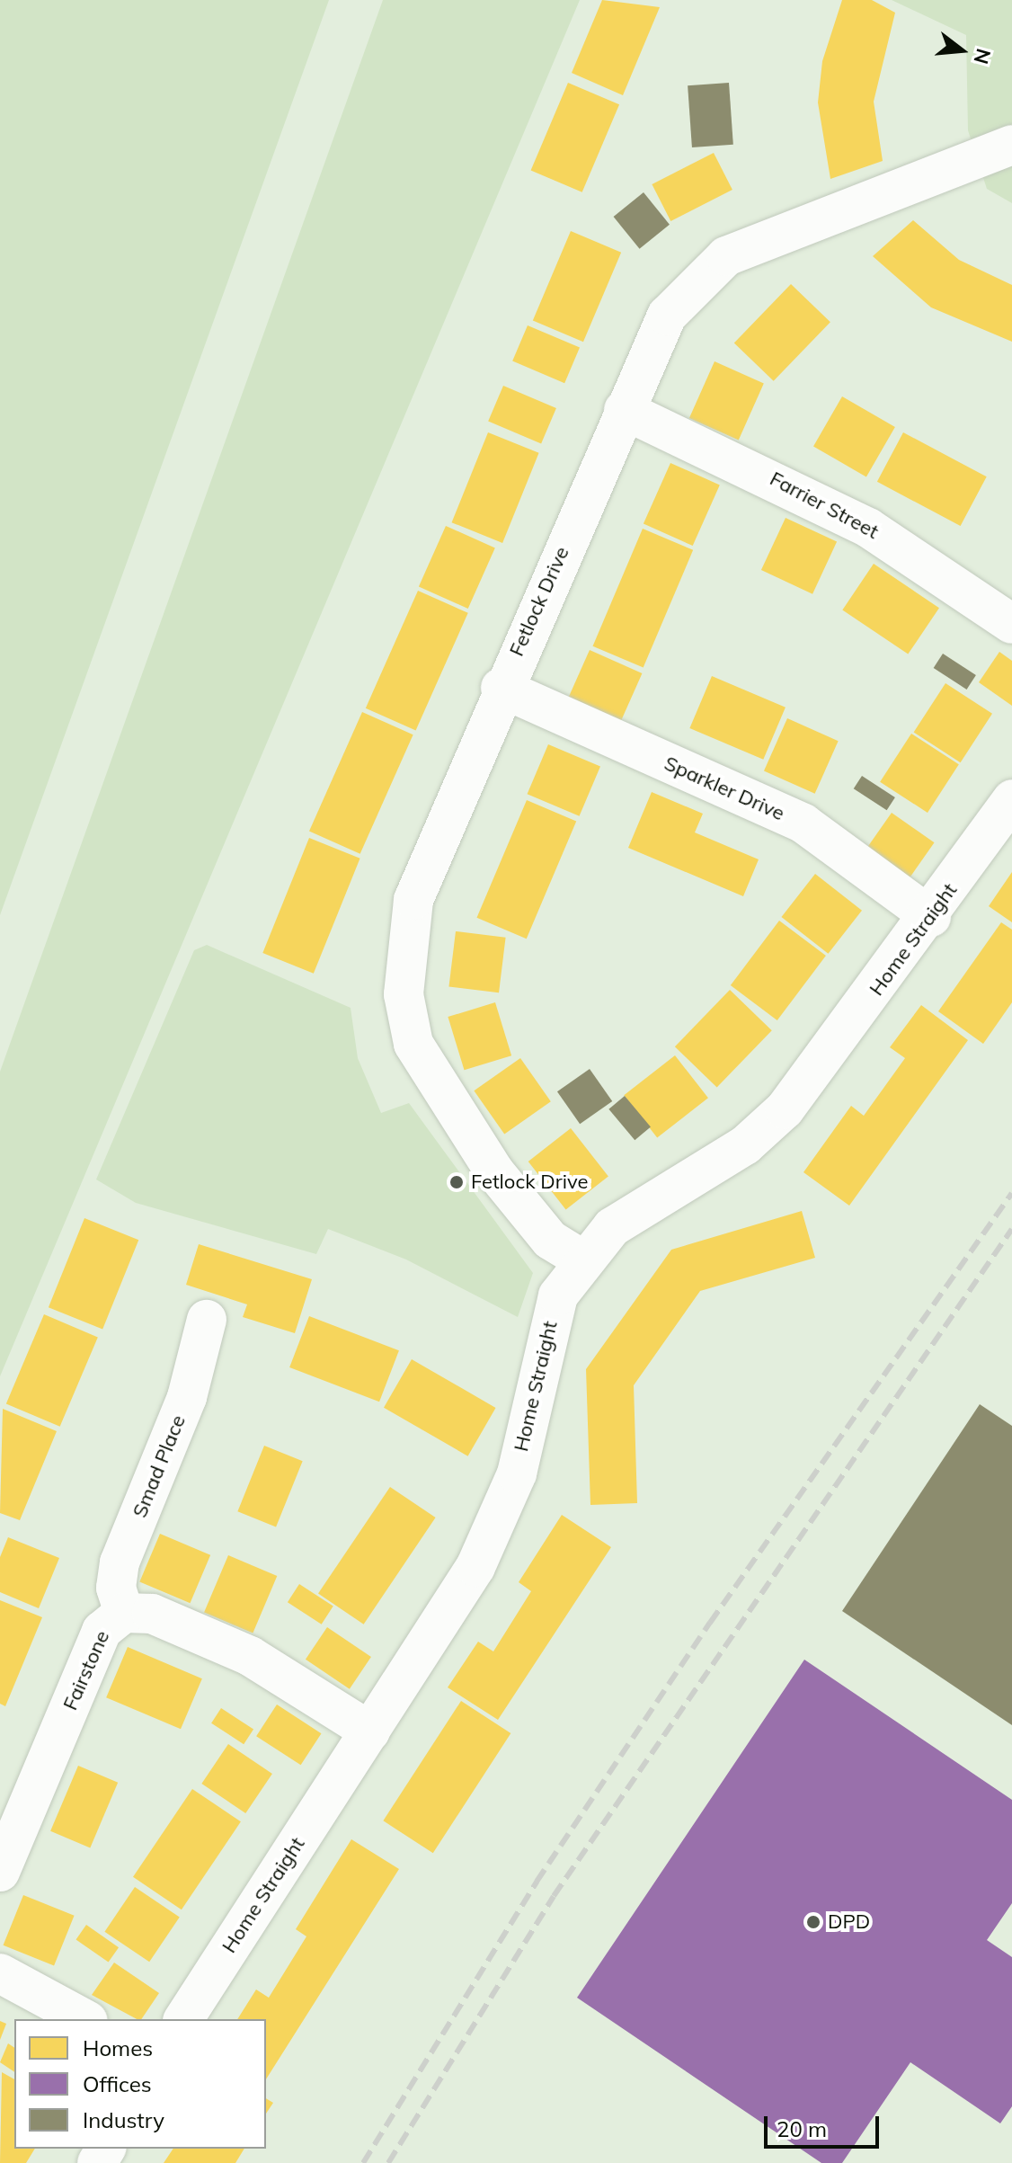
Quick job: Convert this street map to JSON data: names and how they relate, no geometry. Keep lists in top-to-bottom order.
{
  "streets": {
    "street": [
      "Farrier Street",
      "Fetlock Drive",
      "Sparkler Drive",
      "Home Straight",
      "Smad Place",
      "Fairstone"
    ]
  },
  "crossings": [
    ["Farrier Street", "Fetlock Drive"],
    ["Fetlock Drive", "Sparkler Drive"],
    ["Fetlock Drive", "Home Straight"],
    ["Sparkler Drive", "Home Straight"],
    ["Home Straight", "Fairstone"],
    ["Smad Place", "Fairstone"]
  ],
  "places": ["Fetlock Drive", "DPD"],
  "legend": ["Homes", "Offices", "Industry"],
  "scale_bar": "20 m",
  "north": "right"
}
